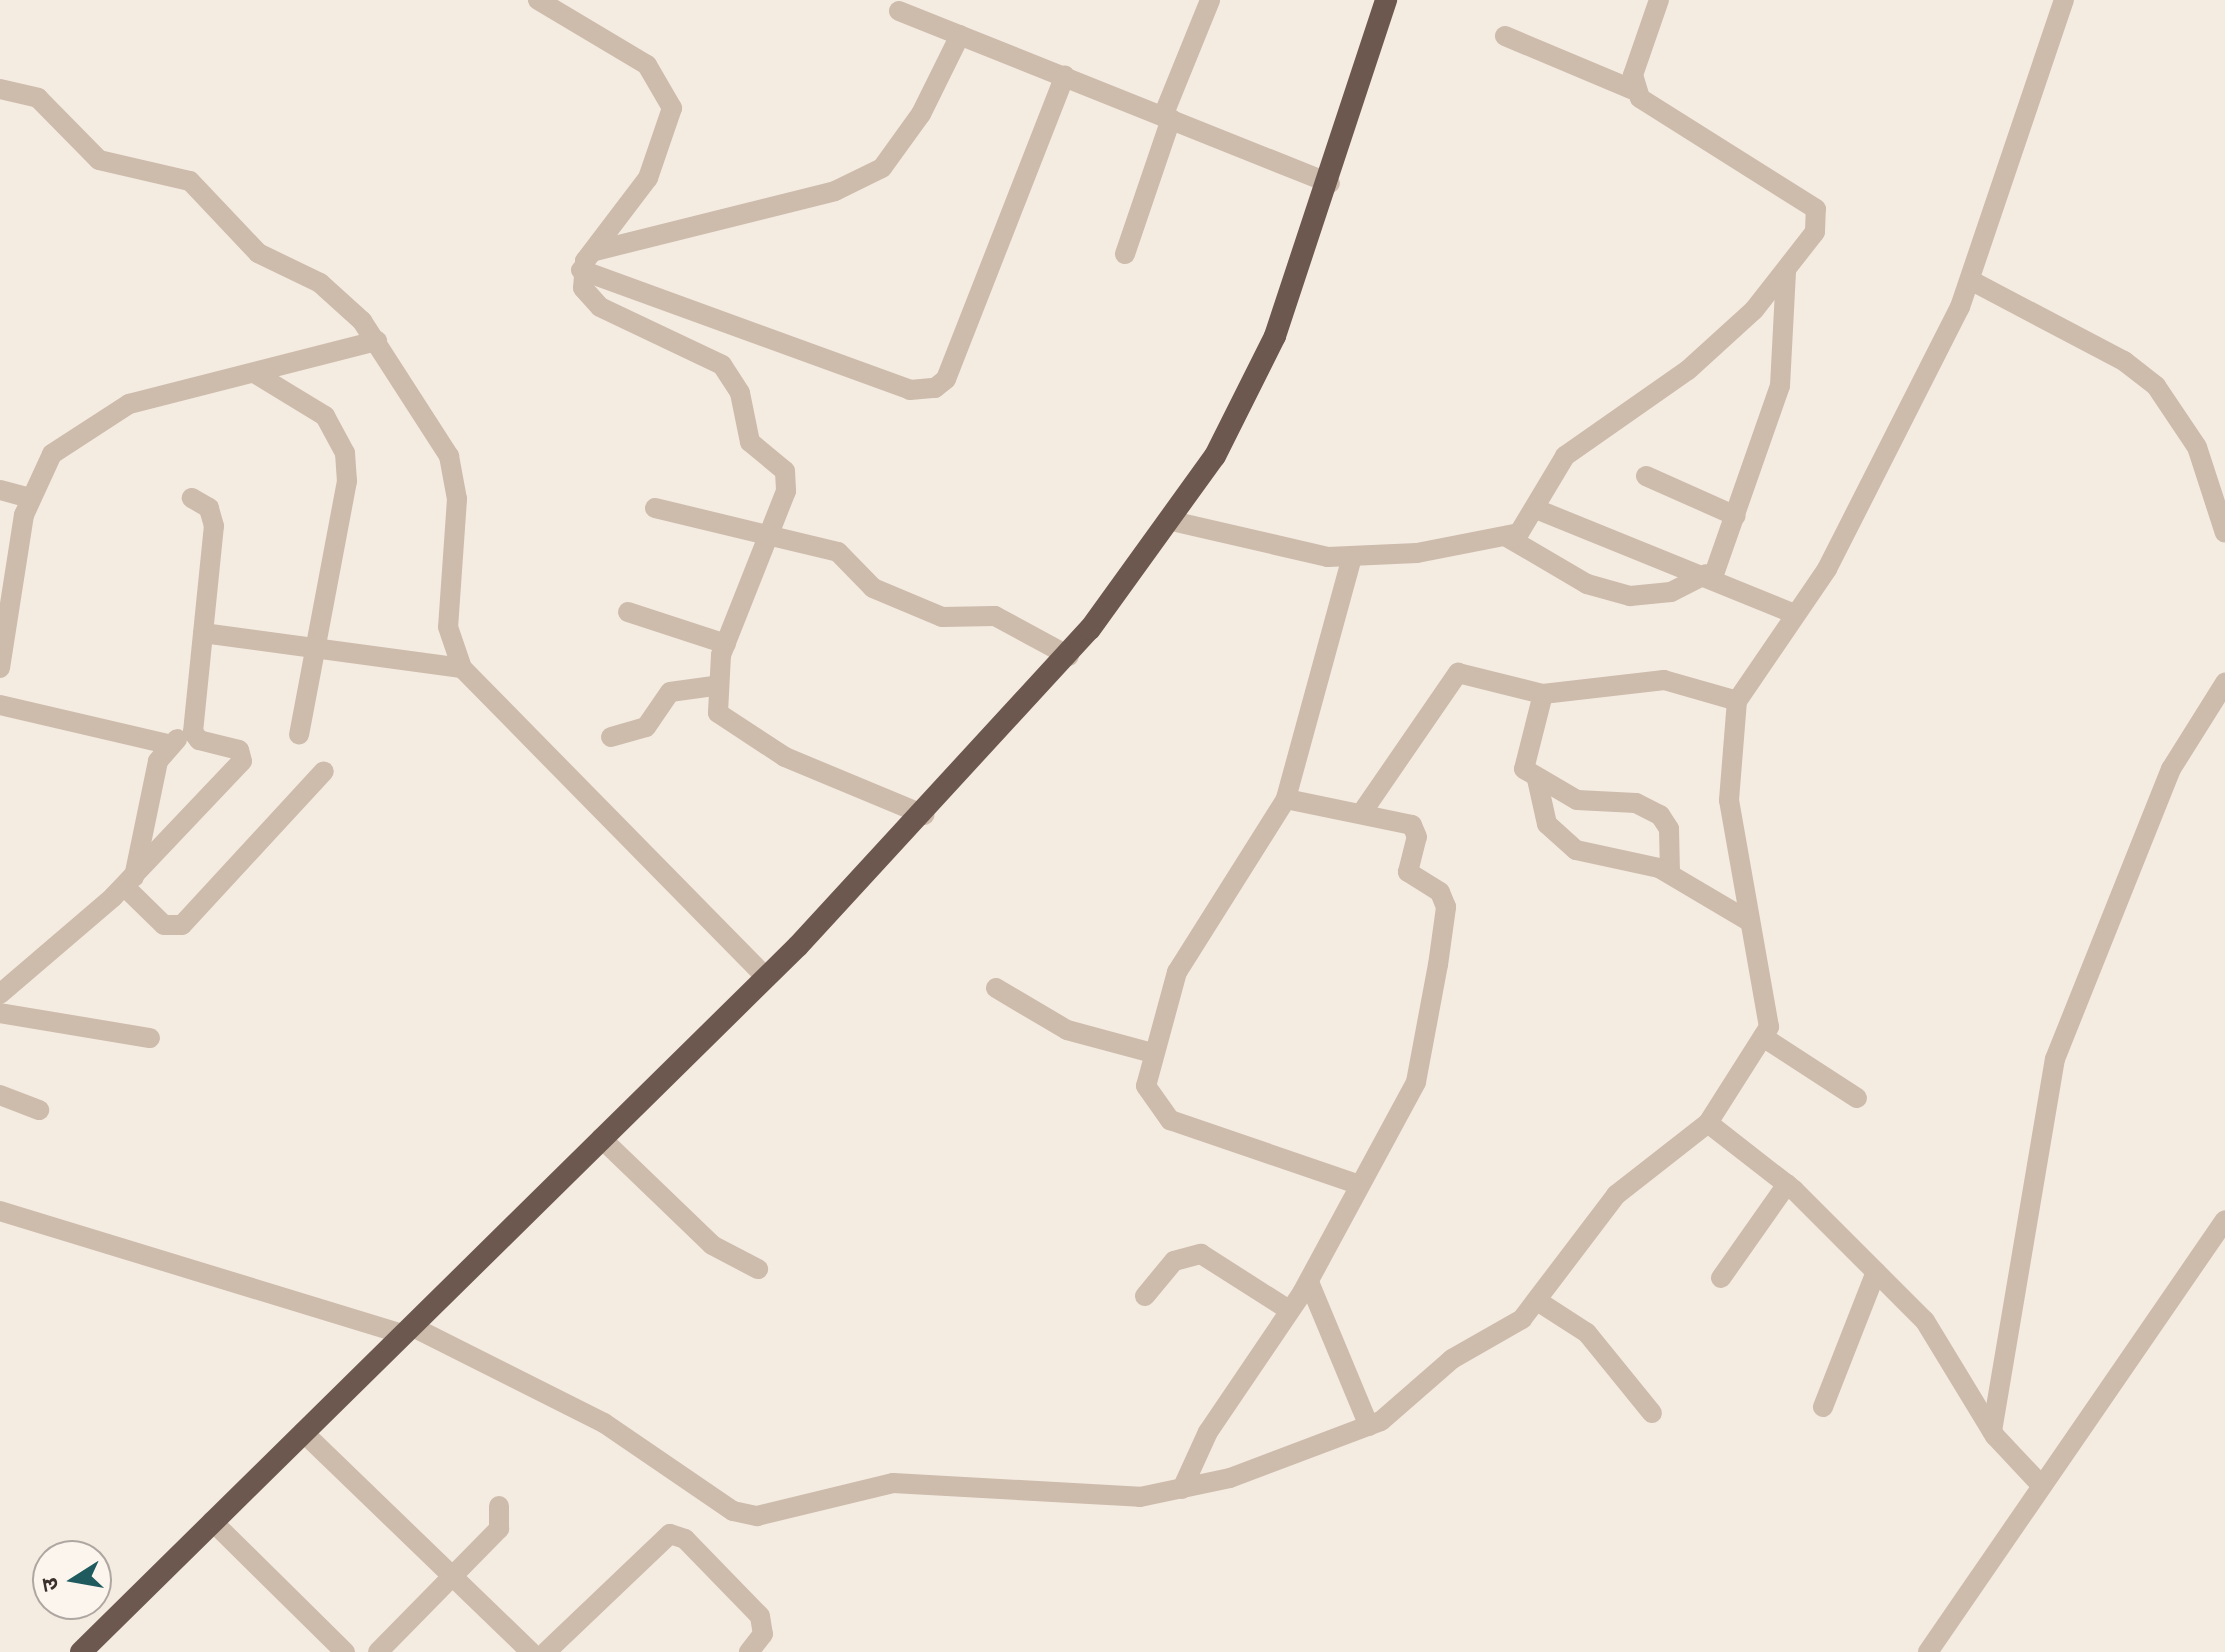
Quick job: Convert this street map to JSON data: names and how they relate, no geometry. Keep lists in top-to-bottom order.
{
  "north": "left"
}
